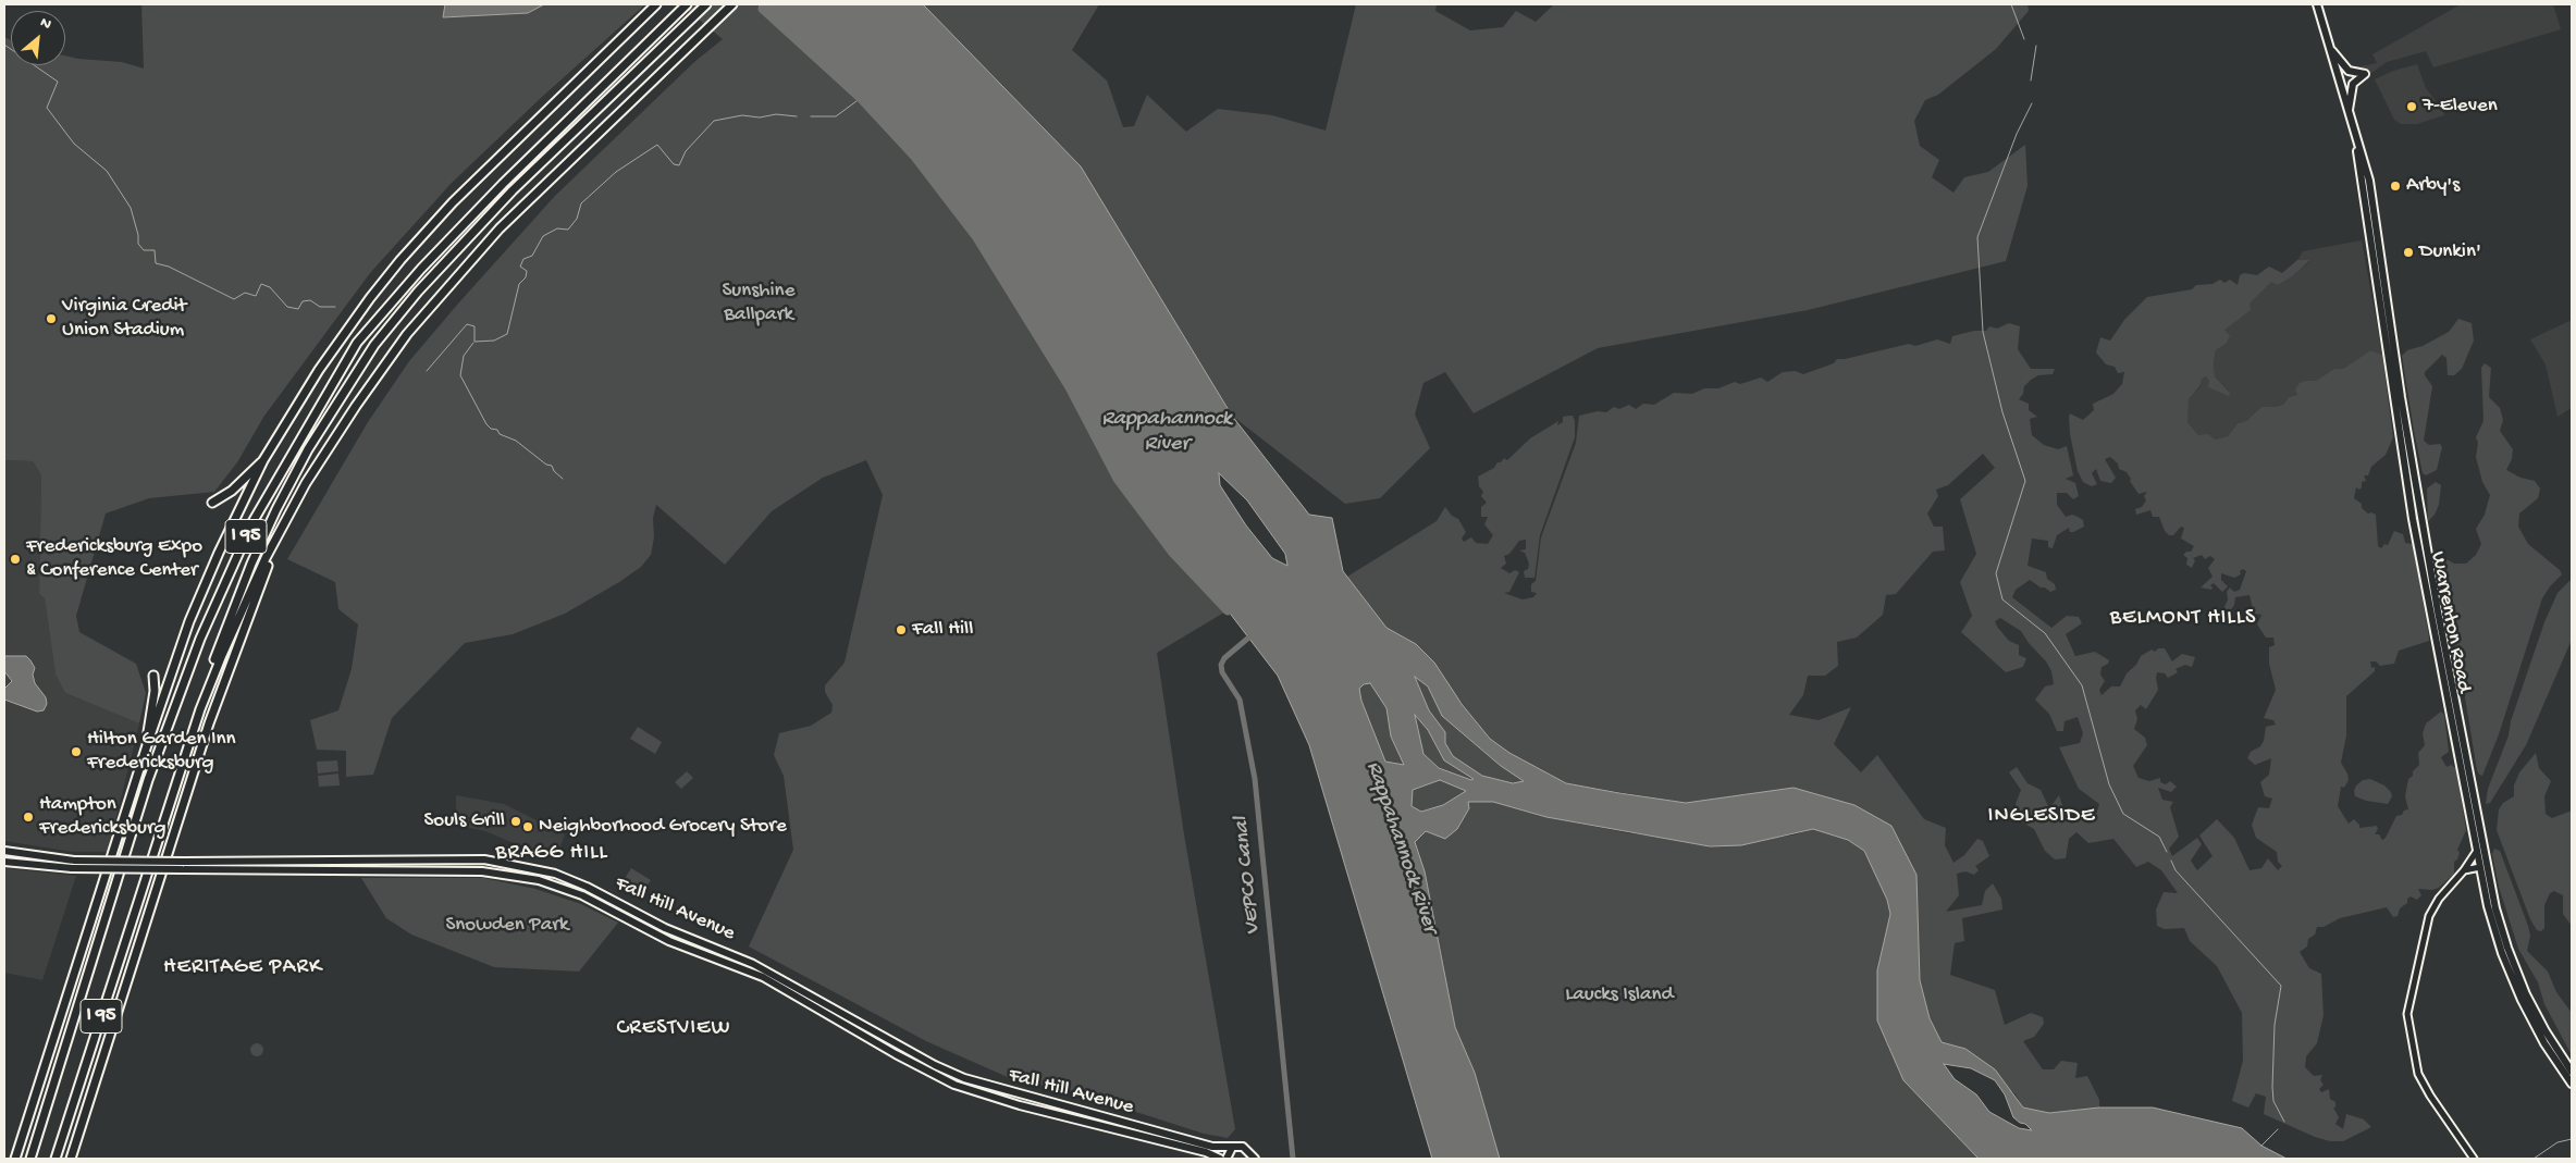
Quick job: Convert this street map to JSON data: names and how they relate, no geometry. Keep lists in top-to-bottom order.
{
  "streets": {
    "highway": ["I 95"],
    "main road": ["Warrenton Road", "Fall Hill Avenue"]
  },
  "districts": [
    "BELMONT HILLS",
    "INGLESIDE",
    "BRAGG HILL",
    "HERITAGE PARK",
    "CRESTVIEW"
  ],
  "water": ["Rappahannock River", "VEPCO Canal"],
  "parks": ["Sunshine Ballpark", "Snowden Park", "Laucks Island"],
  "places": [
    "7-Eleven",
    "Arby's",
    "Dunkin'",
    "Virginia Credit Union Stadium",
    "Fredericksburg Expo & Conference Center",
    "Fall Hill",
    "Hilton Garden Inn Fredericksburg",
    "Hampton Fredericksburg",
    "Souls Grill",
    "Neighborhood Grocery Store"
  ],
  "north": "top right"
}
